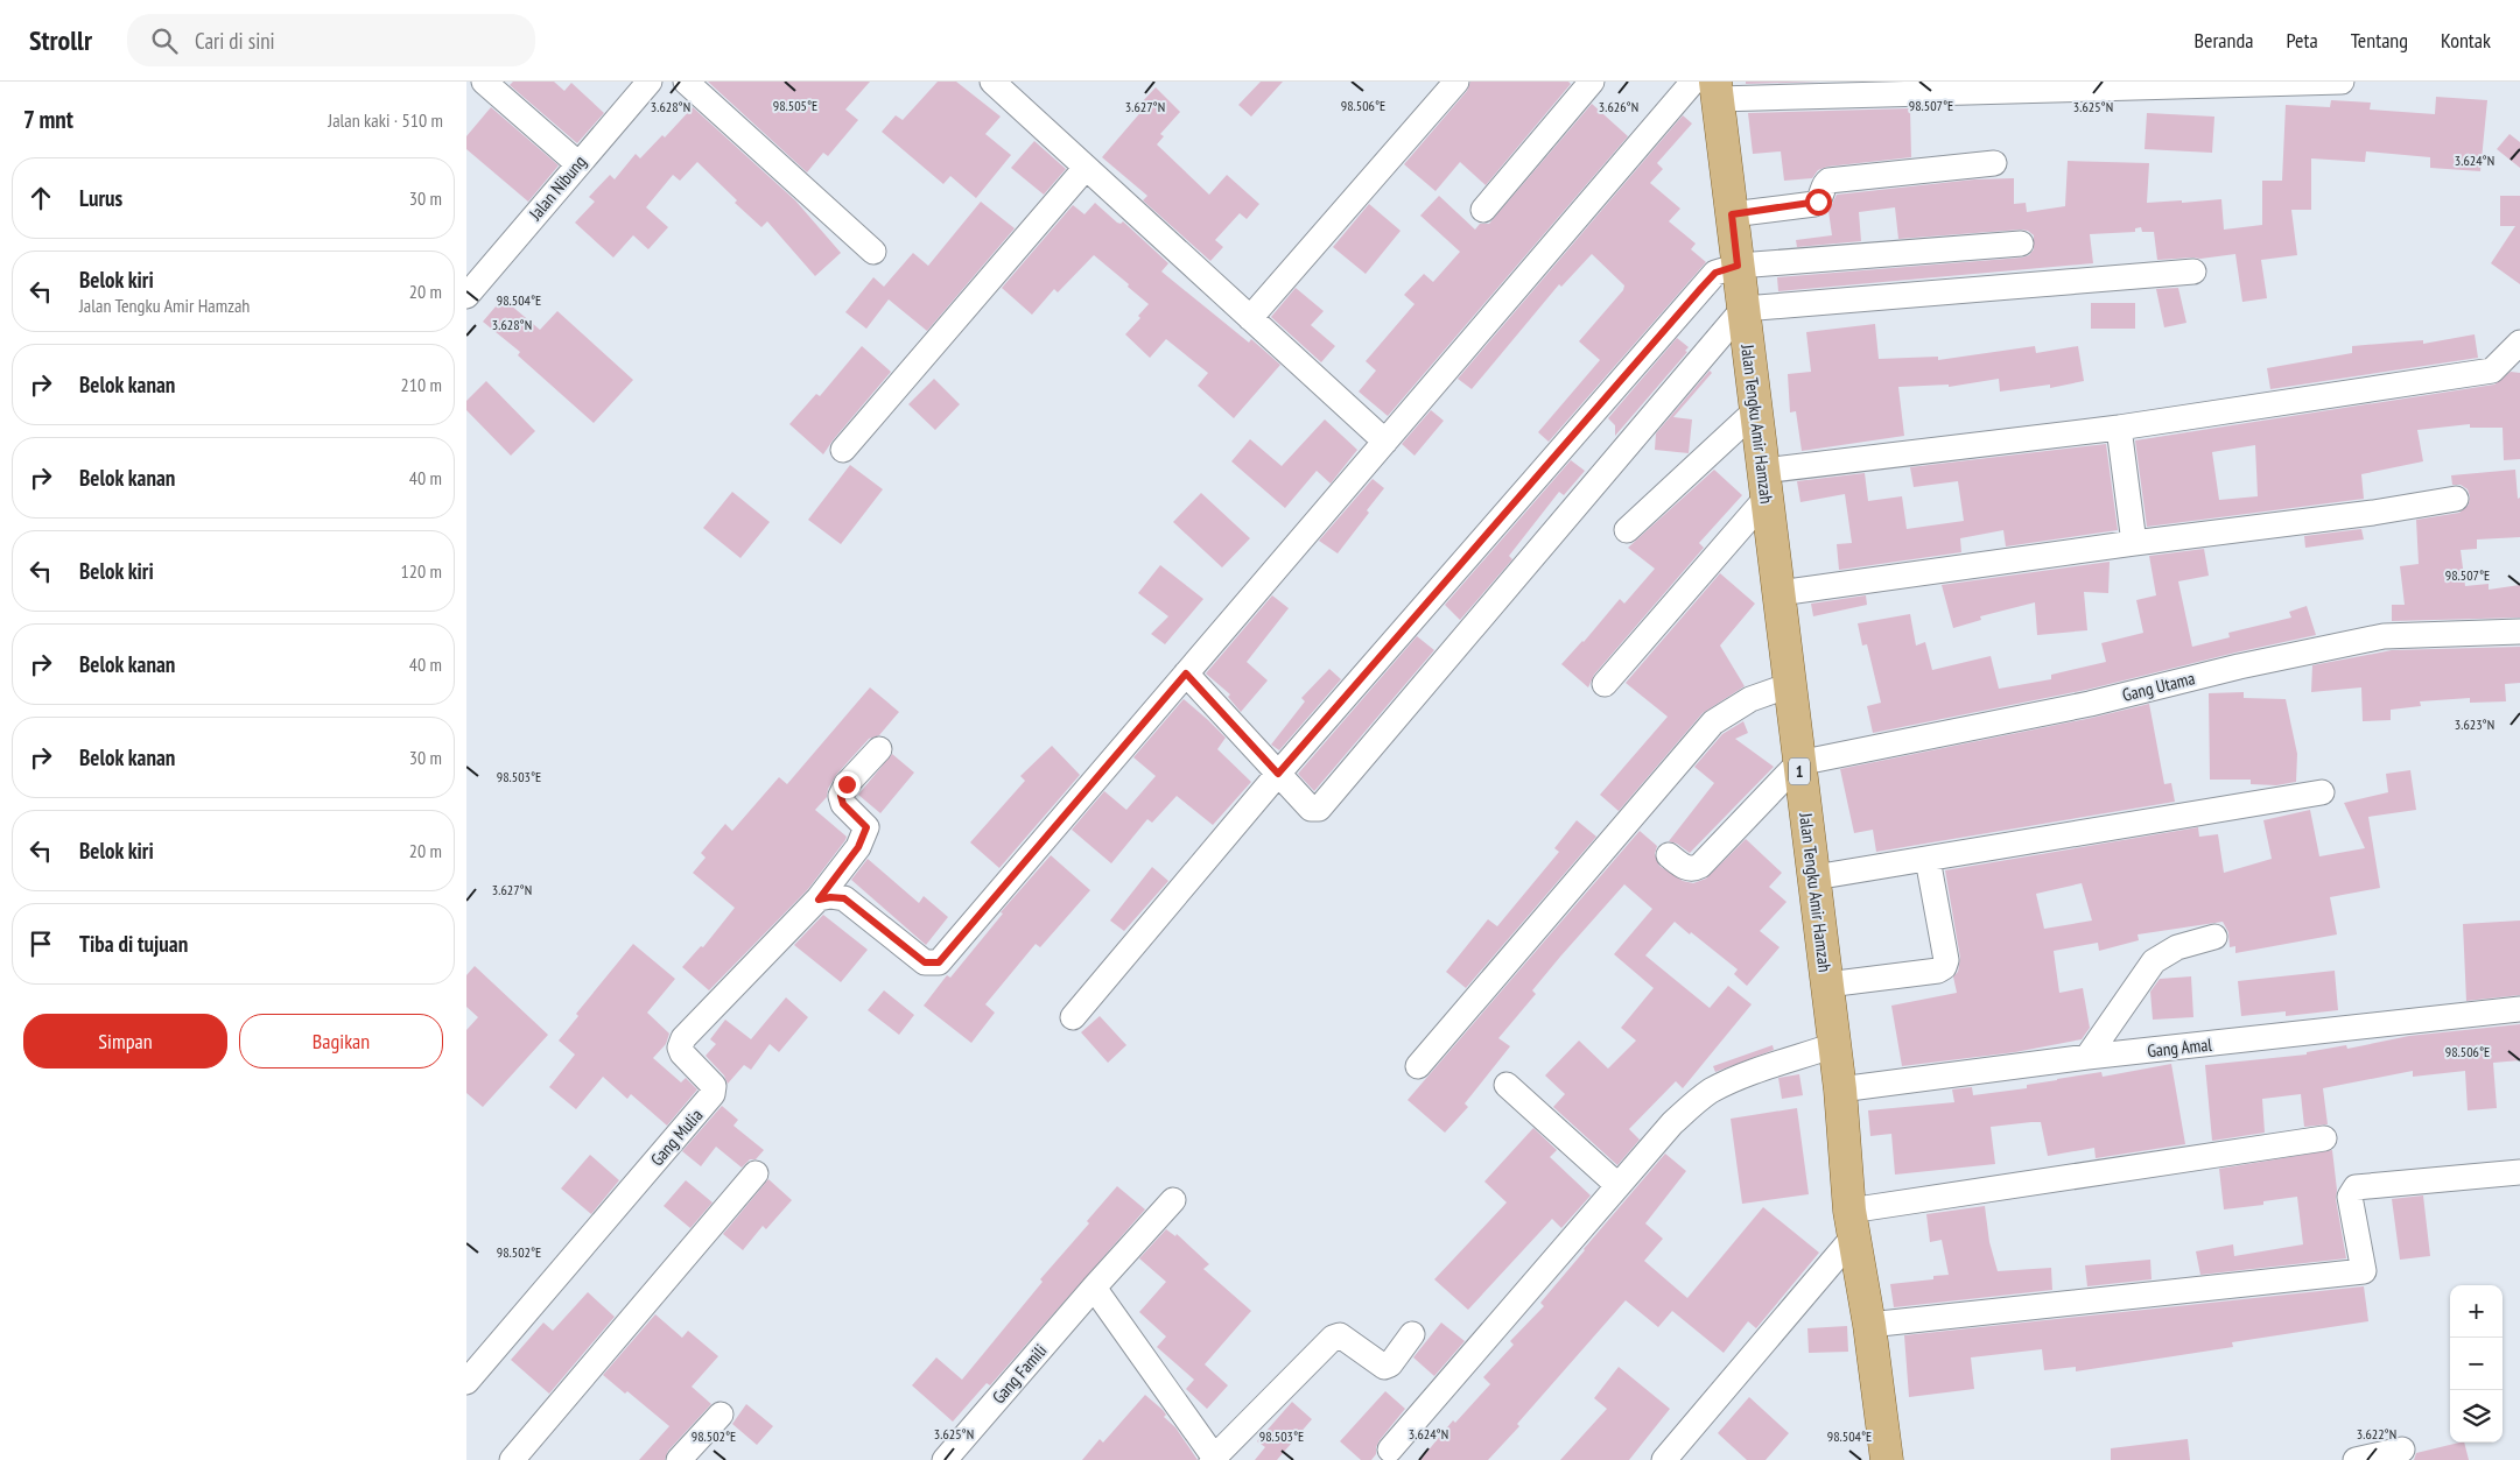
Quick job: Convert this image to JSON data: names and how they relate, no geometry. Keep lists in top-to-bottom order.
{
  "streets": {
    "main road": ["Jalan Tengku Amir Hamzah", "1"],
    "street": [
      "Jalan Nibung",
      "Gang Utama",
      "Gang Amal",
      "Gang Mulia",
      "Gang Famili"
    ]
  },
  "crossings": [
    ["Jalan Tengku Amir Hamzah", "Gang Utama"],
    ["Jalan Tengku Amir Hamzah", "Gang Amal"]
  ],
  "page": {
    "header": "Strollr",
    "search": "Cari di sini",
    "nav": [
      "Beranda",
      "Peta",
      "Tentang",
      "Kontak"
    ],
    "heading": ["7 mnt", "Jalan kaki · 510 m"],
    "list": [
      ["Lurus", "30 m"],
      ["Belok kiri", "Jalan Tengku Amir Hamzah", "20 m"],
      ["Belok kanan", "210 m"],
      ["Belok kanan", "40 m"],
      ["Belok kiri", "120 m"],
      ["Belok kanan", "40 m"],
      ["Belok kanan", "30 m"],
      ["Belok kiri", "20 m"],
      "Tiba di tujuan"
    ],
    "buttons": ["Simpan", "Bagikan"],
    "map_buttons": ["+", "−"]
  },
  "coordinates": [
    "98.505°E",
    "98.506°E",
    "98.507°E",
    "3.628°N",
    "3.627°N",
    "3.626°N",
    "3.625°N",
    "3.624°N",
    "98.504°E",
    "3.623°N",
    "98.503°E",
    "98.502°E",
    "3.622°N"
  ]
}
